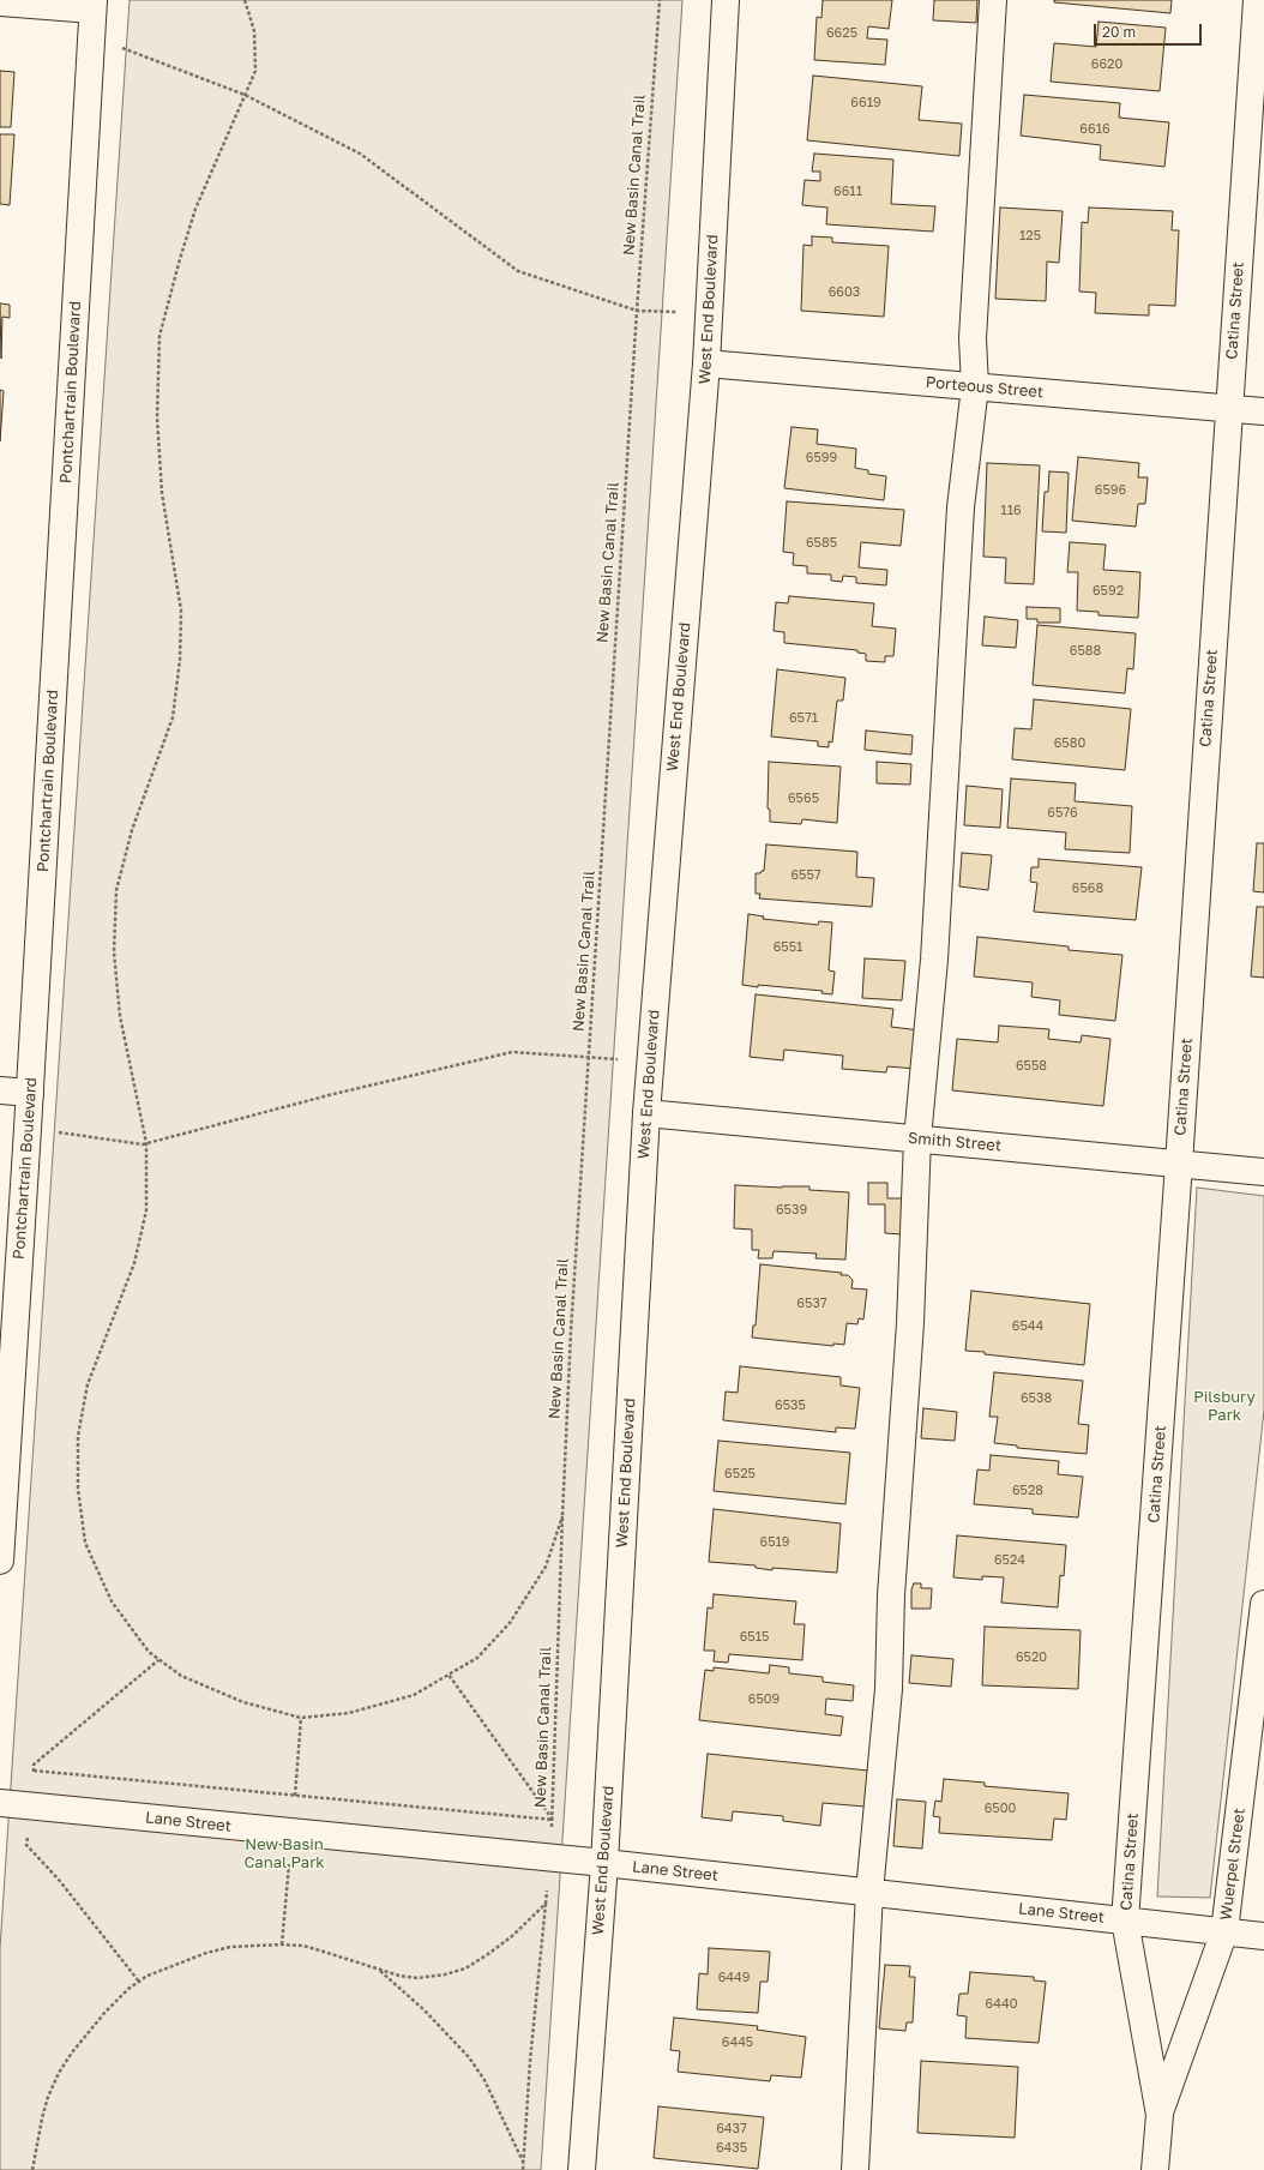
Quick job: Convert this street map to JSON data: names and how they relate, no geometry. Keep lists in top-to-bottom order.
{
  "streets": {
    "street": [
      "West End Boulevard",
      "Catina Street",
      "Porteous Street",
      "Pontchartrain Boulevard",
      "Smith Street",
      "Lane Street",
      "Wuerpel Street"
    ],
    "path": ["New Basin Canal Trail"]
  },
  "crossings": [
    ["New Basin Canal Trail", "Lane Street"],
    ["West End Boulevard", "Porteous Street"],
    ["West End Boulevard", "Smith Street"],
    ["West End Boulevard", "Lane Street"],
    ["Catina Street", "Porteous Street"],
    ["Catina Street", "Smith Street"],
    ["Catina Street", "Lane Street"],
    ["Catina Street", "Wuerpel Street"],
    ["Lane Street", "Wuerpel Street"]
  ],
  "parks": ["Pilsbury Park", "New Basin Canal Park"],
  "house_numbers": [
    "6625",
    "6620",
    "6619",
    "6616",
    "6611",
    "125",
    "6603",
    "6599",
    "6596",
    "116",
    "6585",
    "6592",
    "6588",
    "6571",
    "6580",
    "6565",
    "6576",
    "6557",
    "6568",
    "6551",
    "6558",
    "6539",
    "6537",
    "6544",
    "6538",
    "6535",
    "6525",
    "6528",
    "6519",
    "6524",
    "6515",
    "6520",
    "6509",
    "6500",
    "6449",
    "6440",
    "6445",
    "6437",
    "6435"
  ],
  "scale_bar": "20 m"
}
